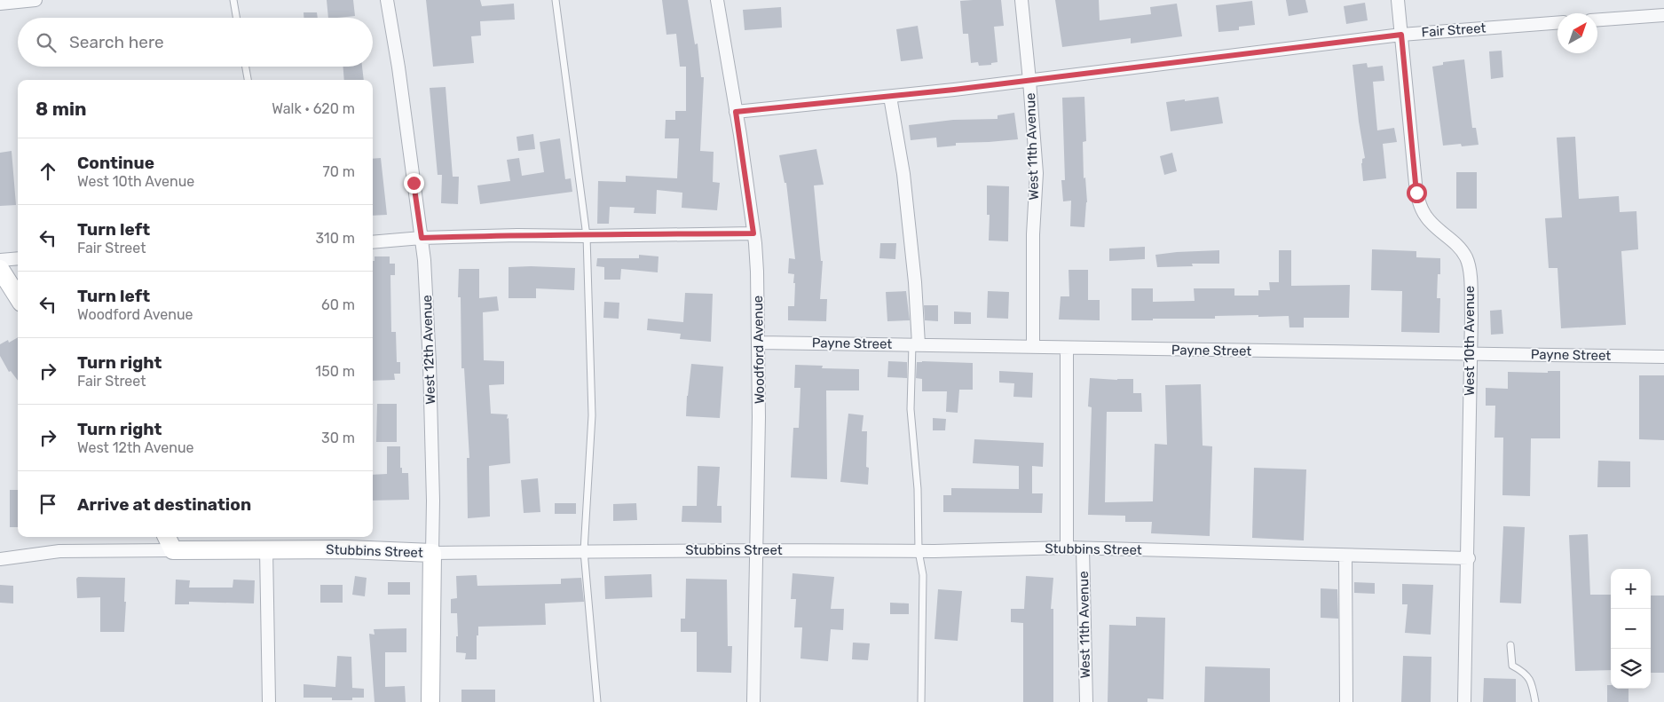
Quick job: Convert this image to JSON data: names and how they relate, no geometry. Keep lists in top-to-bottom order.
{
  "streets": {
    "street": [
      "Fair Street",
      "West 11th Avenue",
      "West 10th Avenue",
      "Payne Street",
      "West 12th Avenue",
      "Woodford Avenue",
      "Stubbins Street"
    ]
  },
  "crossings": [
    ["Fair Street", "West 11th Avenue"],
    ["Fair Street", "West 10th Avenue"],
    ["Fair Street", "Woodford Avenue"],
    ["West 11th Avenue", "Payne Street"],
    ["West 11th Avenue", "Stubbins Street"],
    ["West 10th Avenue", "Payne Street"],
    ["West 10th Avenue", "Stubbins Street"],
    ["Payne Street", "Woodford Avenue"],
    ["West 12th Avenue", "Stubbins Street"],
    ["Woodford Avenue", "Stubbins Street"]
  ],
  "north": "top right",
  "page": {
    "search": "Search here",
    "heading": ["8 min", "Walk · 620 m"],
    "list": [
      ["Continue", "West 10th Avenue", "70 m"],
      ["Turn left", "Fair Street", "310 m"],
      ["Turn left", "Woodford Avenue", "60 m"],
      ["Turn right", "Fair Street", "150 m"],
      ["Turn right", "West 12th Avenue", "30 m"],
      "Arrive at destination"
    ],
    "map_buttons": ["+", "−"]
  }
}
